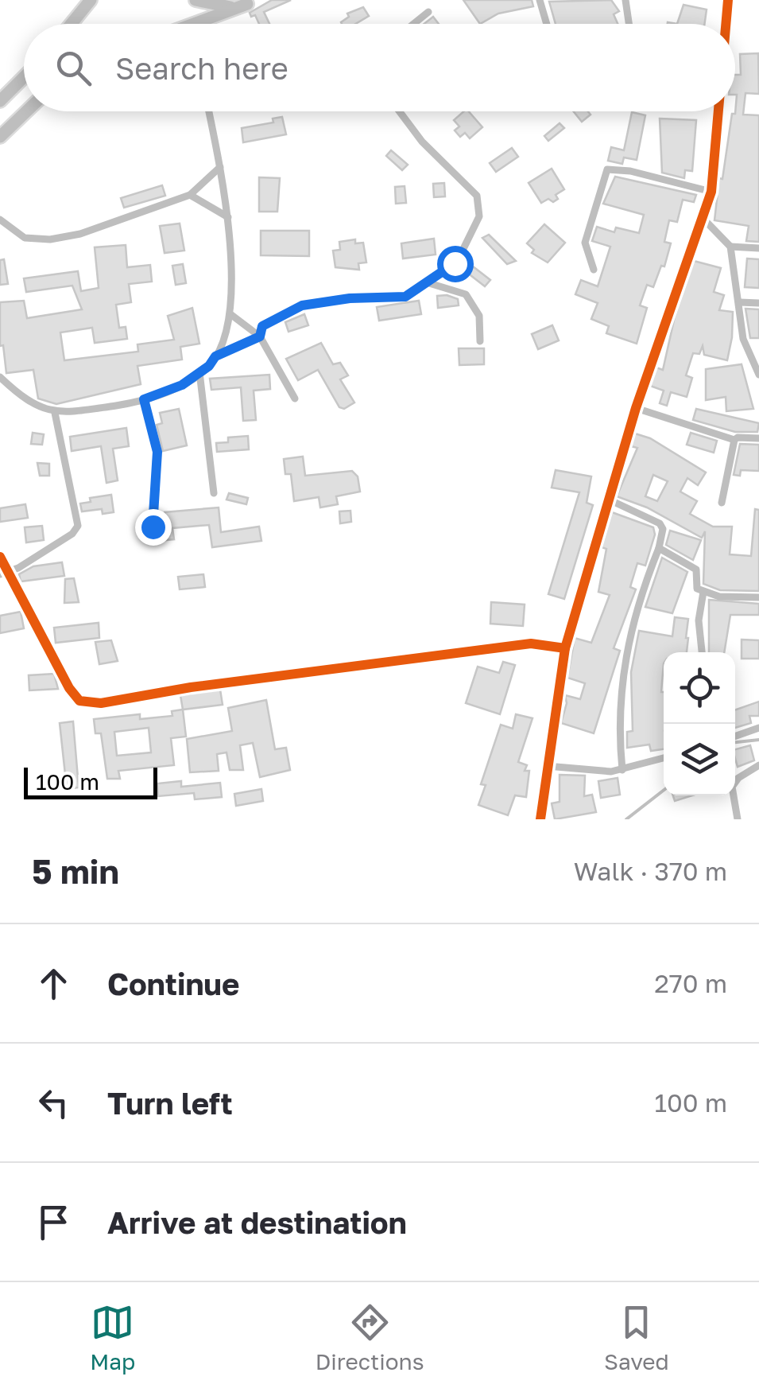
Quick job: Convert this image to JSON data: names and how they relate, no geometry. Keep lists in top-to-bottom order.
{
  "scale_bar": "100 m",
  "page": {
    "search": "Search here",
    "scale": "100 m",
    "heading": ["5 min", "Walk · 370 m"],
    "list": [
      ["Continue", "270 m"],
      ["Turn left", "100 m"],
      "Arrive at destination"
    ],
    "nav": ["Map", "Directions", "Saved"]
  }
}
